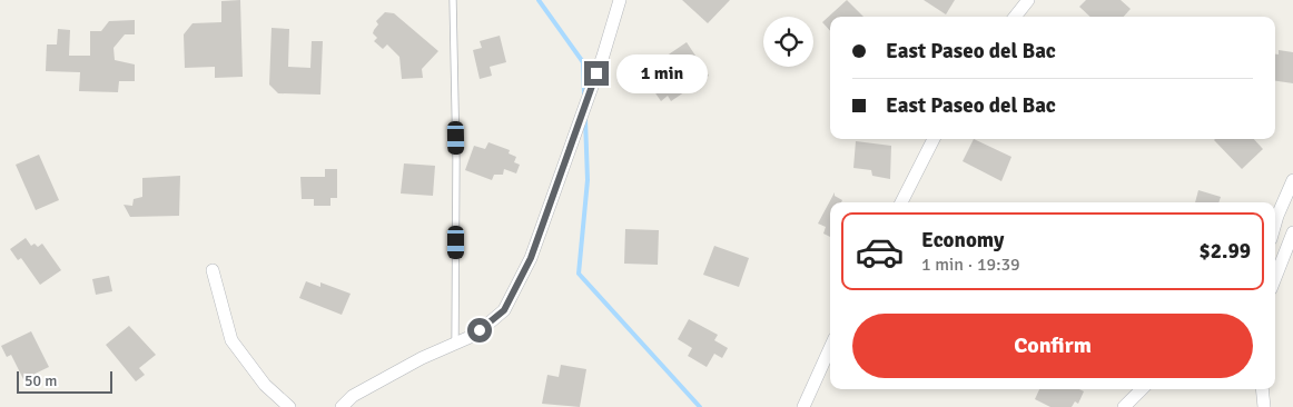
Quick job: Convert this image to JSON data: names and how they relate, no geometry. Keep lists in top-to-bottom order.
{
  "scale_bar": "50 m",
  "page": {
    "banner": ["East Paseo del Bac", "East Paseo del Bac"],
    "bubble": "1 min",
    "list": [
      {
        "name": "Economy",
        "note": "1 min · 19:39",
        "value": "$2.99"
      }
    ],
    "buttons": "Confirm",
    "scale": "50 m"
  }
}
